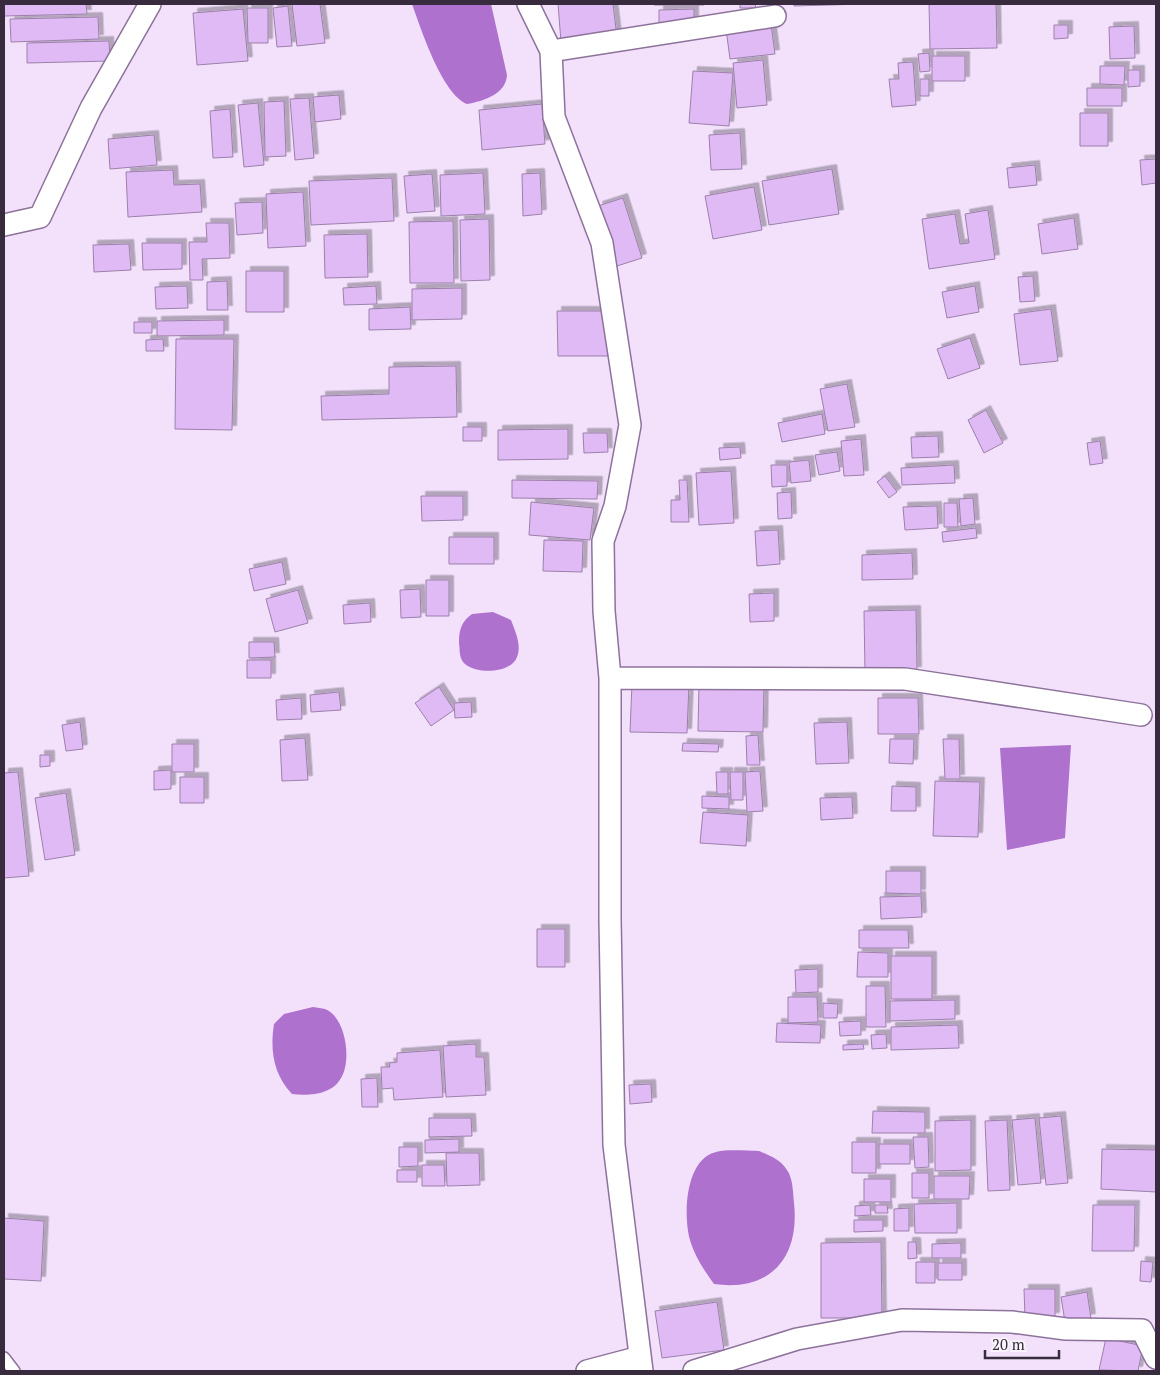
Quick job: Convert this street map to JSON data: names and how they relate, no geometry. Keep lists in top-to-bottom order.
{
  "scale_bar": "20 m"
}
